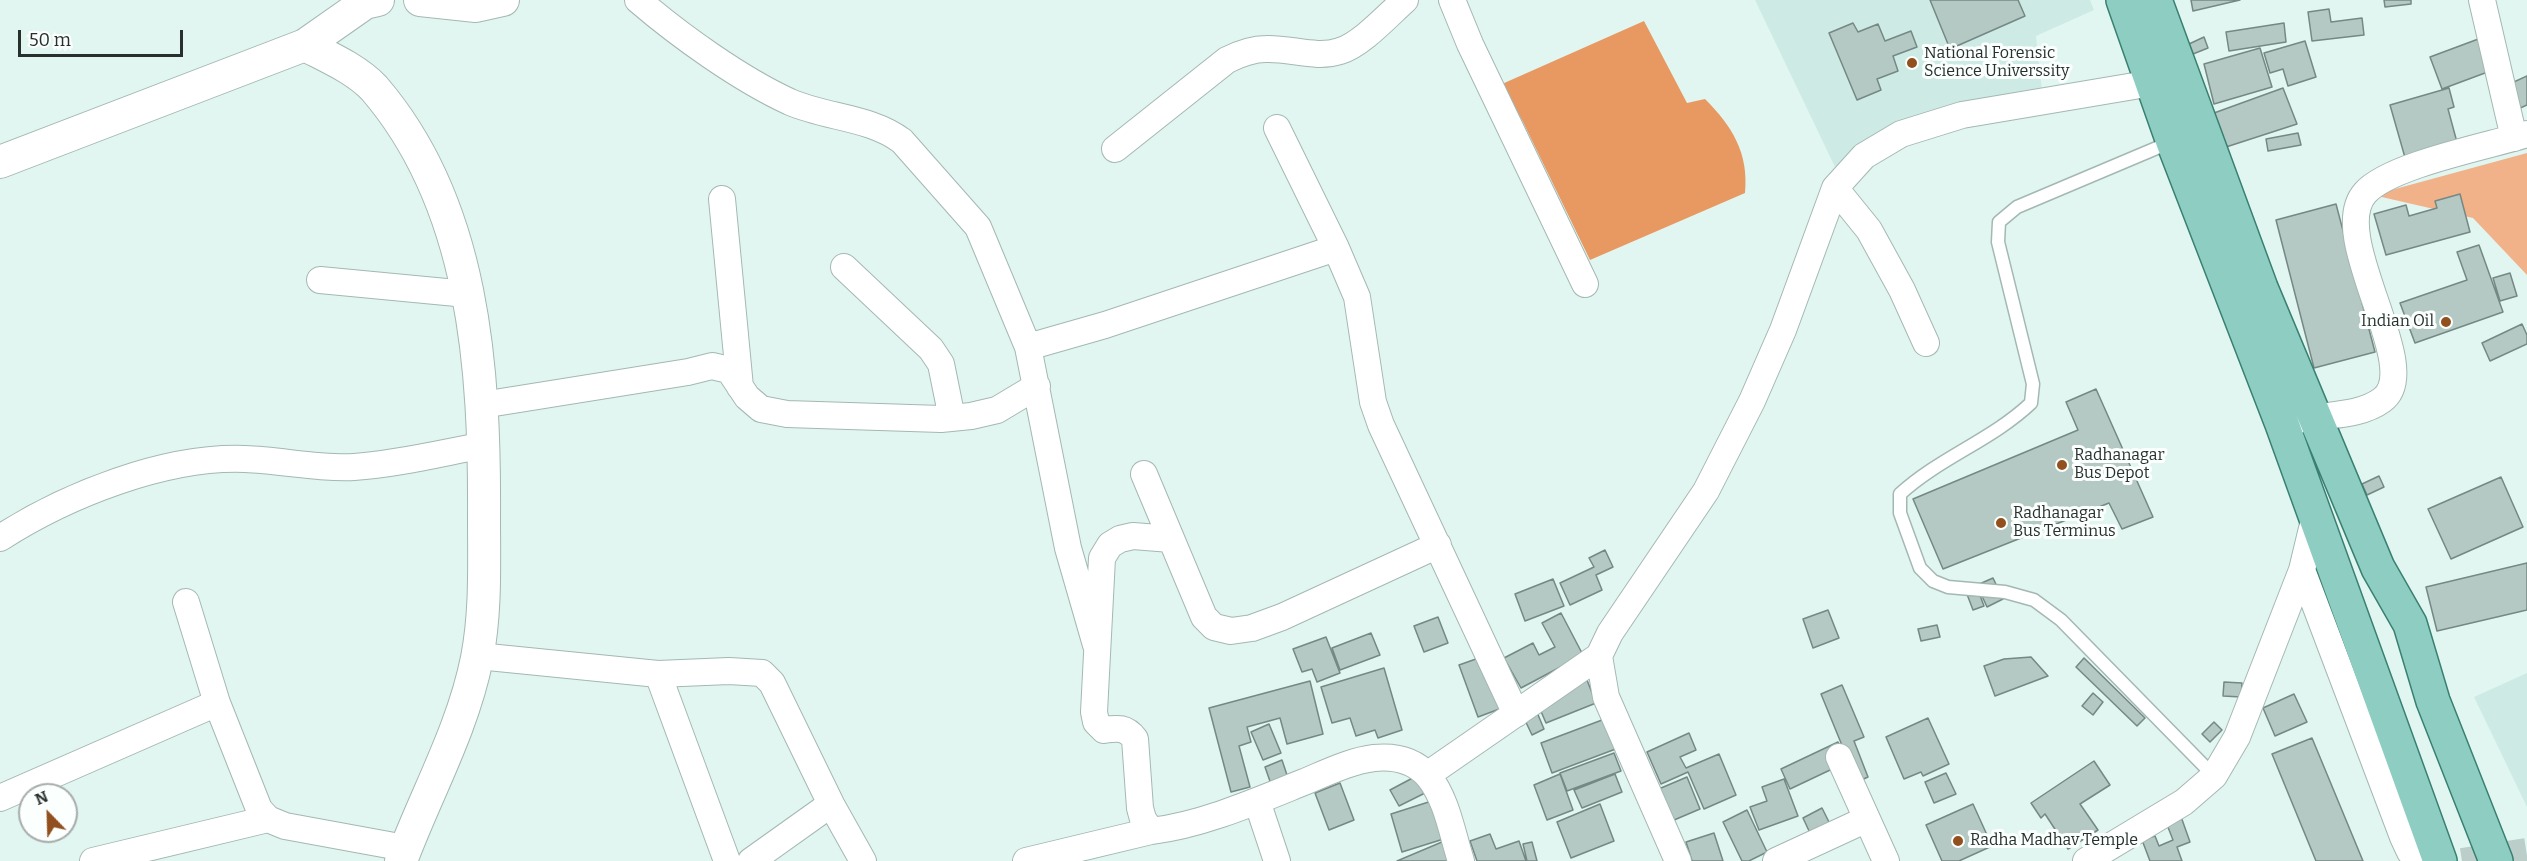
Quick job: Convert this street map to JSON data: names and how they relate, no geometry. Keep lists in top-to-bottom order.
{
  "places": [
    "National Forensic Science Universsity",
    "Indian Oil",
    "Radhanagar Bus Depot",
    "Radhanagar Bus Terminus",
    "Radha Madhav Temple"
  ],
  "scale_bar": "50 m",
  "north": "top left"
}
